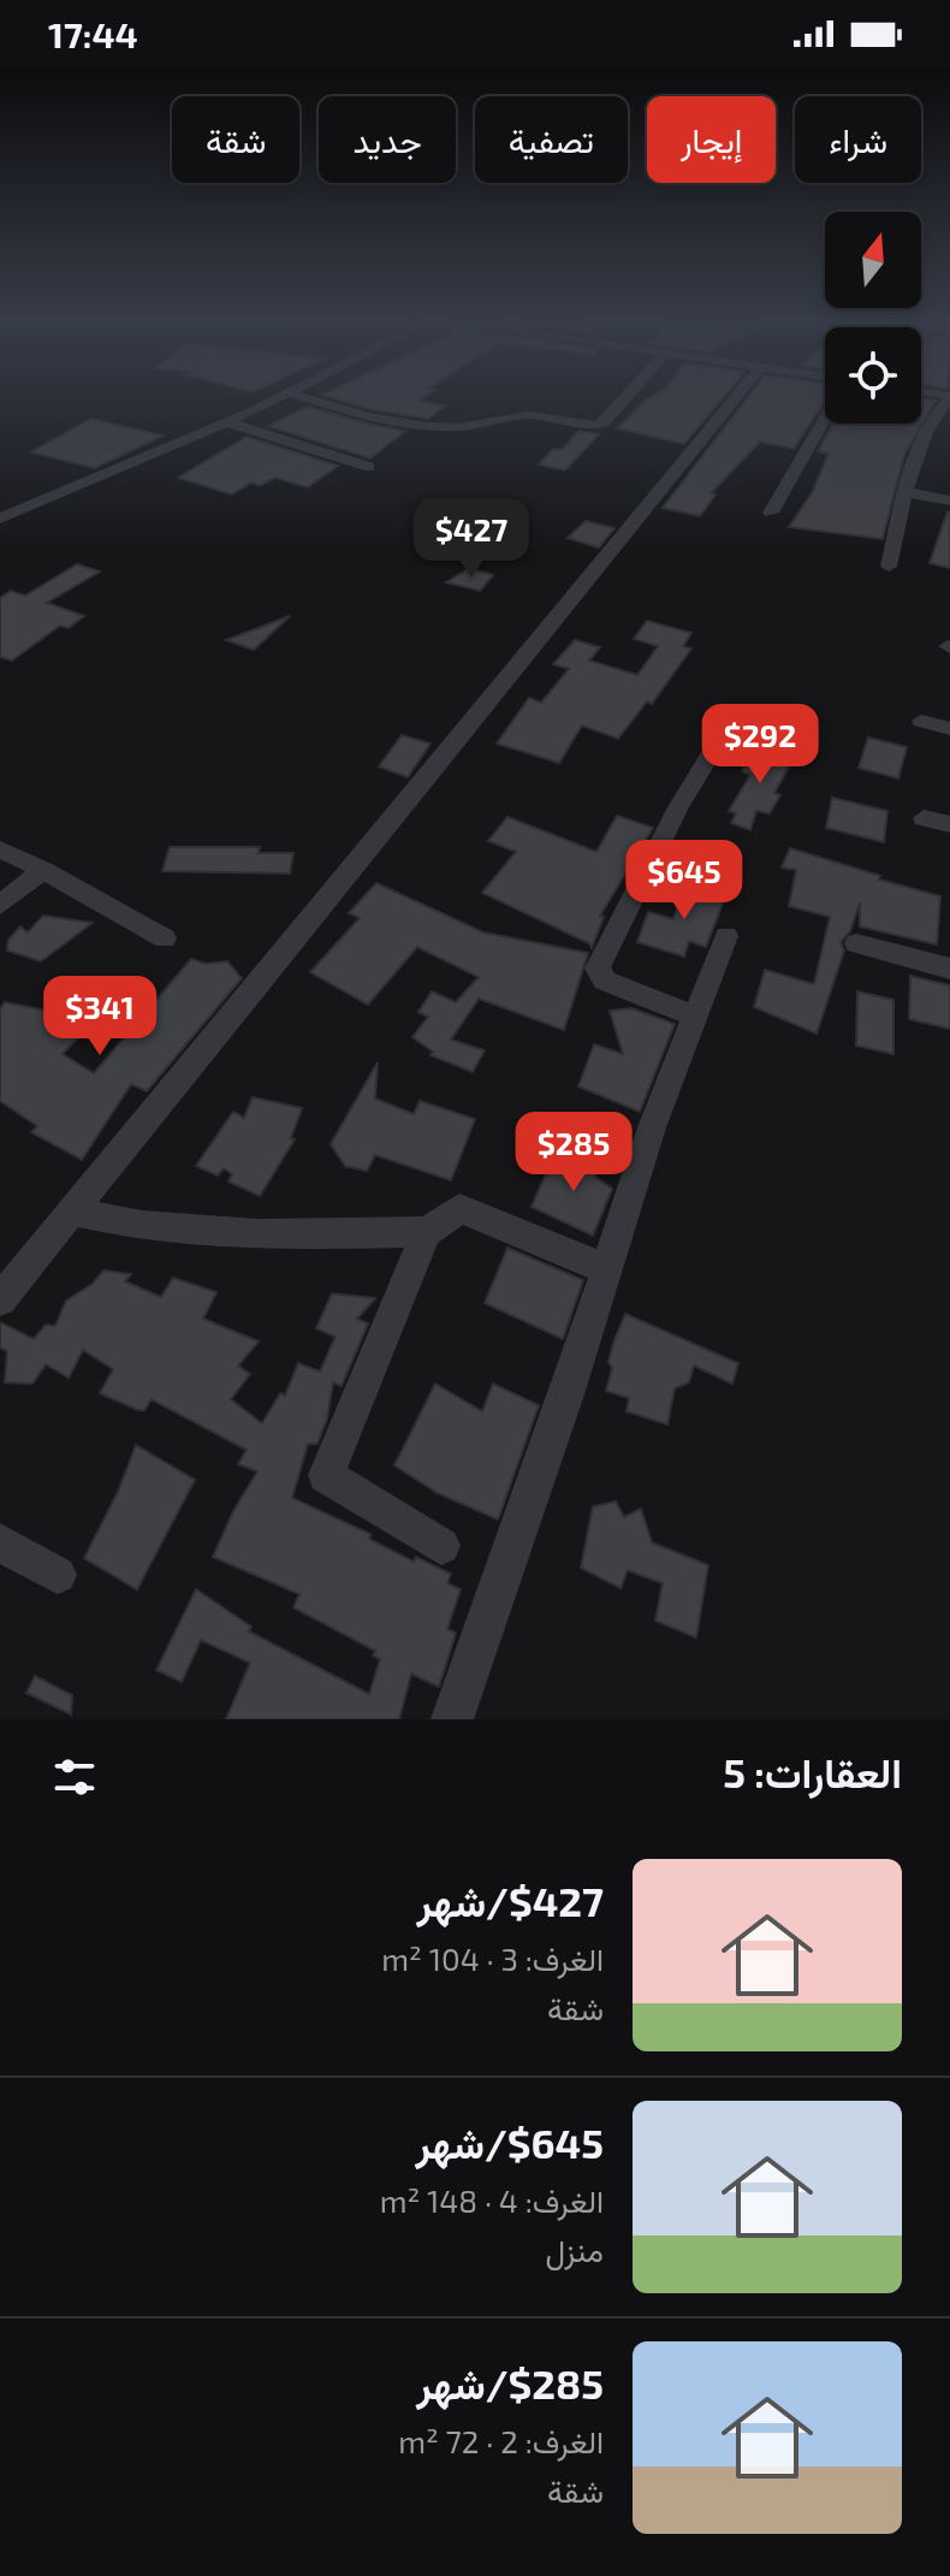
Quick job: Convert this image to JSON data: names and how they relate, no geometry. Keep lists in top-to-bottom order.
{
  "north": "top",
  "page": {
    "status": "17:44",
    "chip": [
      "شراء",
      "إيجار",
      "تصفية",
      "جديد",
      "شقة"
    ],
    "price": [
      "$427",
      "$292",
      "$645",
      "$341",
      "$285"
    ],
    "heading": "العقارات: 5",
    "list": [
      {
        "name": "$427/شهر",
        "note": "الغرف: 3 · 104 m² · شقة"
      },
      {
        "name": "$645/شهر",
        "note": "الغرف: 4 · 148 m² · منزل"
      },
      {
        "name": "$285/شهر",
        "note": "الغرف: 2 · 72 m² · شقة"
      }
    ]
  }
}
